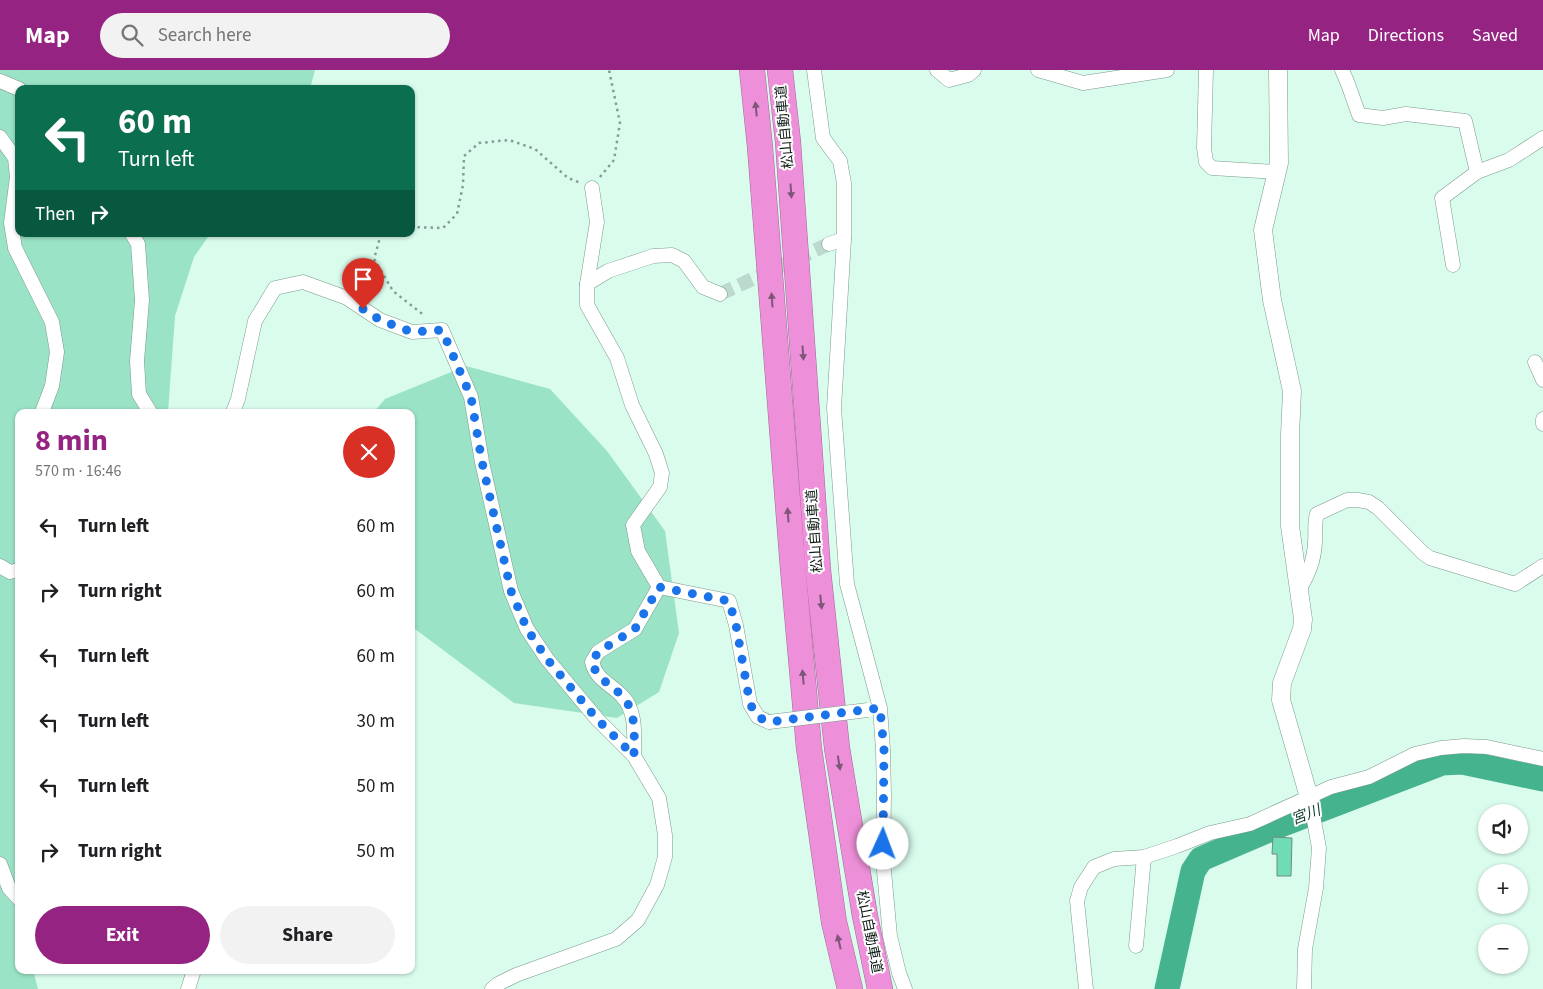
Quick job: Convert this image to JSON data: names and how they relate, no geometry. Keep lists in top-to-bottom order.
{
  "streets": {
    "highway": ["松山自動車道"]
  },
  "water": ["宮川"],
  "page": {
    "header": "Map",
    "search": "Search here",
    "nav": ["Map", "Directions", "Saved"],
    "turn": ["60 m", "Turn left"],
    "then": "Then",
    "heading": ["8 min", "570 m · 16:46"],
    "list": [
      {
        "name": "Turn left",
        "value": "60 m"
      },
      {
        "name": "Turn right",
        "value": "60 m"
      },
      {
        "name": "Turn left",
        "value": "60 m"
      },
      {
        "name": "Turn left",
        "value": "30 m"
      },
      {
        "name": "Turn left",
        "value": "50 m"
      },
      {
        "name": "Turn right",
        "value": "50 m"
      }
    ],
    "map_buttons": ["+", "−"],
    "buttons": ["Exit", "Share"]
  }
}
